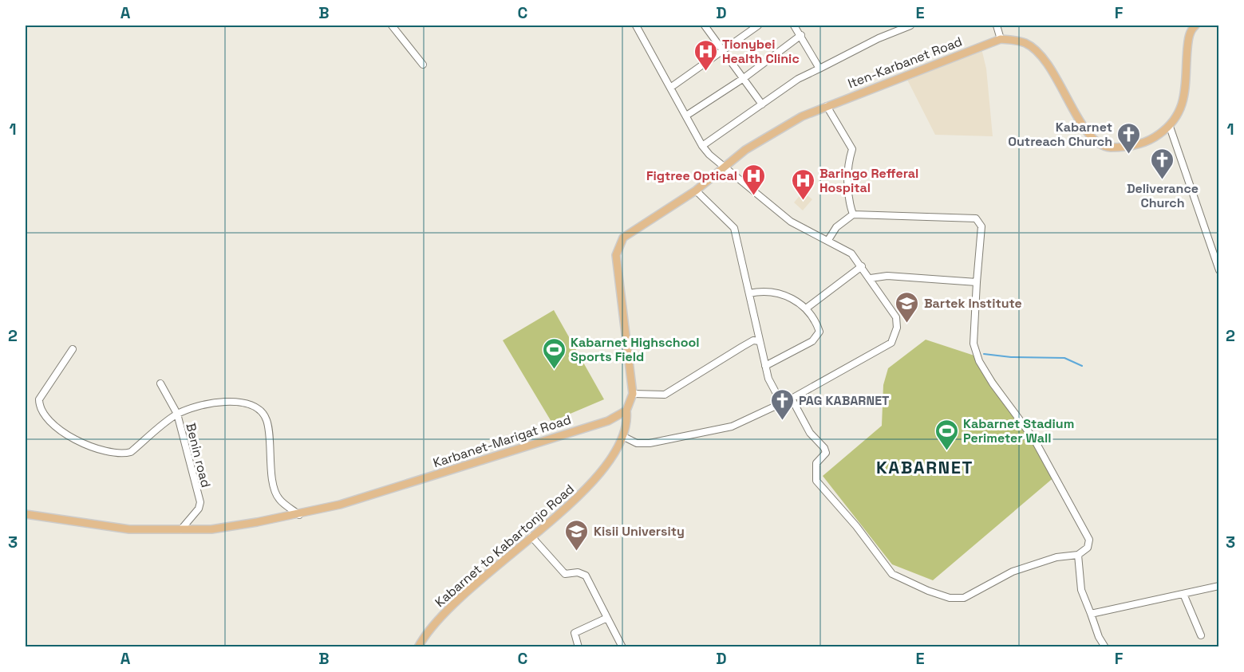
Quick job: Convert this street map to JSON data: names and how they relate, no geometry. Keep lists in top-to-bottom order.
{
  "streets": {
    "main road": ["Iten-Karbanet Road", "Karbanet-Marigat Road", "Kabarnet to Kabartonjo Road"],
    "street": ["Benin road"]
  },
  "crossings": [
    ["Karbanet-Marigat Road", "Benin road"],
    ["Karbanet-Marigat Road", "Kabarnet to Kabartonjo Road"]
  ],
  "districts": ["KABARNET"],
  "places": {
    "hospital": ["Tionybei Health Clinic", "Figtree Optical", "Baringo Refferal Hospital"],
    "church": ["Kabarnet Outreach Church", "Deliverance Church", "PAG KABARNET"],
    "school or university": ["Bartek Institute", "Kisii University"],
    "sports": ["Kabarnet Highschool Sports Field", "Kabarnet Stadium Perimeter Wall"]
  },
  "grid": {
    "columns": [
      "A",
      "B",
      "C",
      "D",
      "E",
      "F"
    ],
    "rows": ["1", "2", "3"]
  }
}
